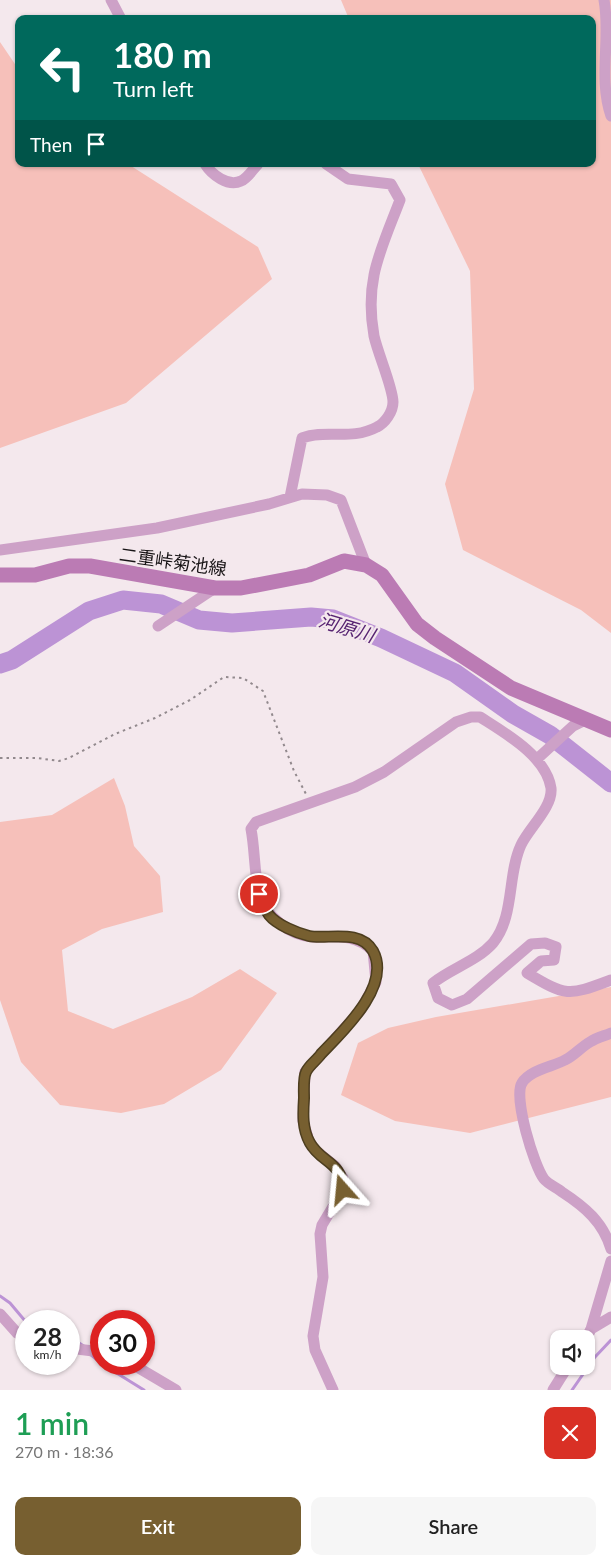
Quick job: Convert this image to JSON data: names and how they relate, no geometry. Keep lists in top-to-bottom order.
{
  "streets": {
    "main road": ["二重峠菊池線"]
  },
  "water": ["河原川"],
  "page": {
    "turn": ["180 m", "Turn left"],
    "then": "Then",
    "speed": "28 km/h",
    "limit": "30",
    "heading": ["1 min", "270 m · 18:36"],
    "buttons": ["Exit", "Share"]
  }
}
